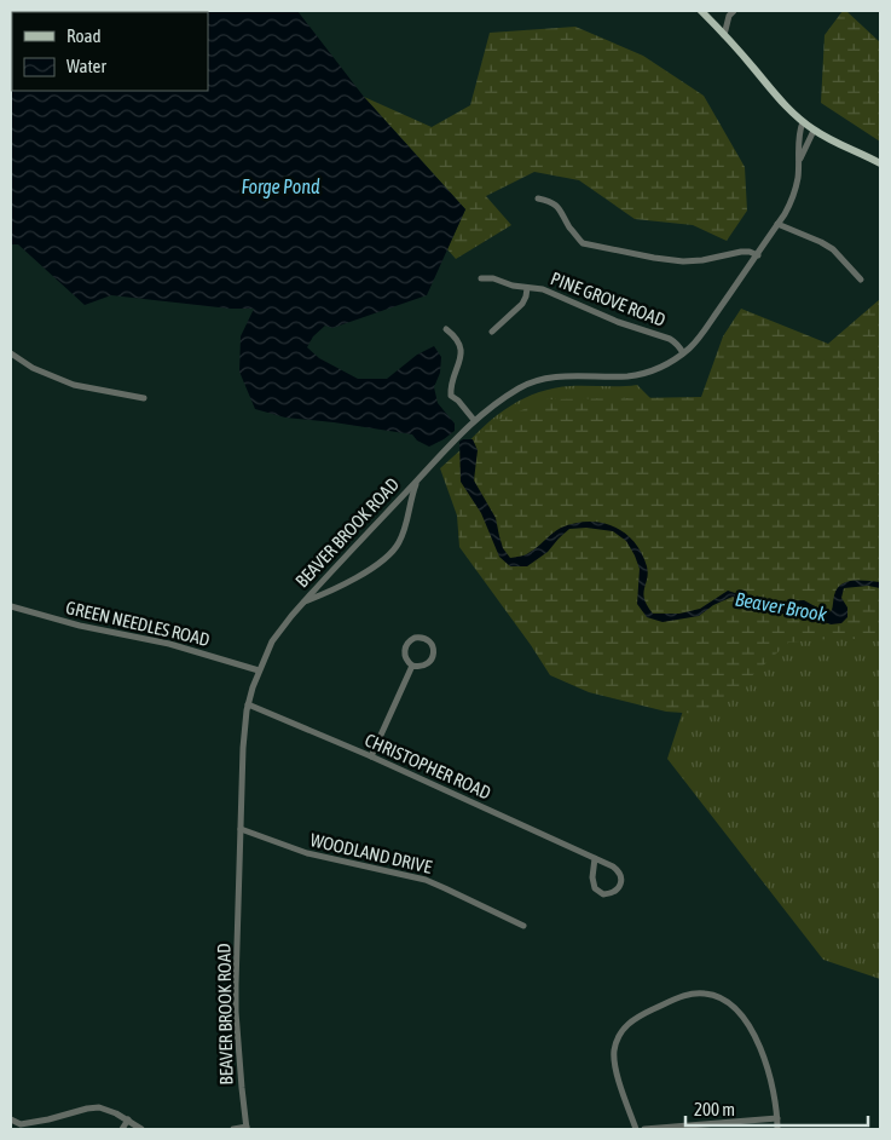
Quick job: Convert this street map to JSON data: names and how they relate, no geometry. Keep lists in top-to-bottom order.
{
  "streets": {
    "street": [
      "PINE GROVE ROAD",
      "BEAVER BROOK ROAD",
      "GREEN NEEDLES ROAD",
      "CHRISTOPHER ROAD",
      "WOODLAND DRIVE"
    ]
  },
  "crossings": [
    ["PINE GROVE ROAD", "BEAVER BROOK ROAD"],
    ["BEAVER BROOK ROAD", "GREEN NEEDLES ROAD"],
    ["BEAVER BROOK ROAD", "CHRISTOPHER ROAD"],
    ["BEAVER BROOK ROAD", "WOODLAND DRIVE"]
  ],
  "water": ["Forge Pond", "Beaver Brook"],
  "legend": ["Road", "Water"],
  "scale_bar": "200 m"
}
